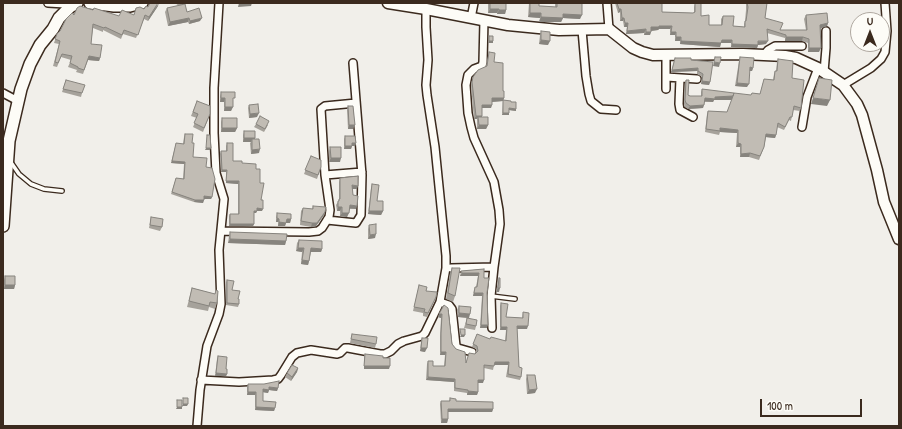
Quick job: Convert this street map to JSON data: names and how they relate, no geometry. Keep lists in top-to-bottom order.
{
  "scale_bar": "100 m",
  "north": "top"
}
